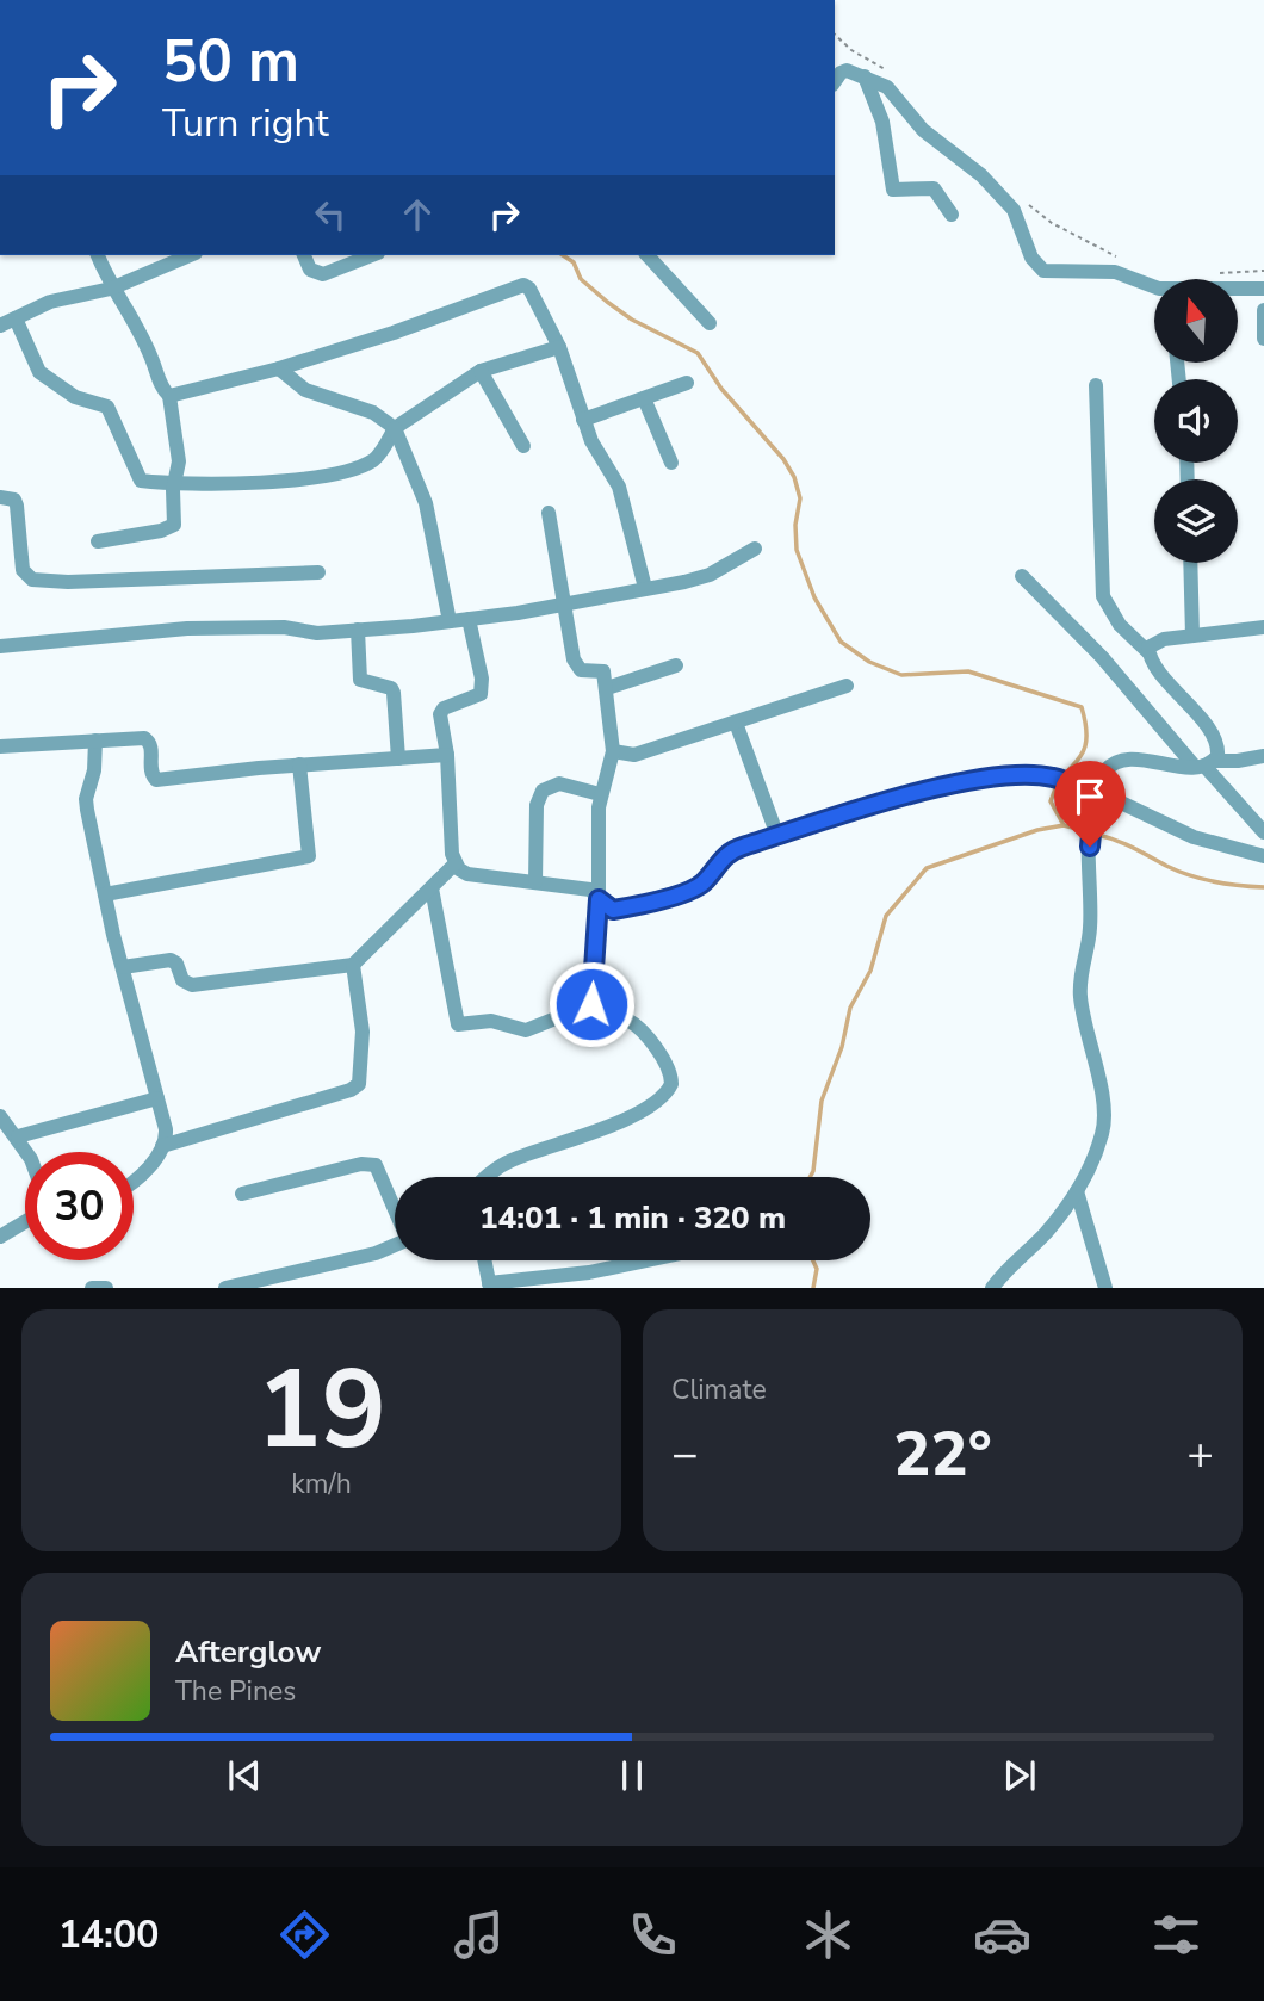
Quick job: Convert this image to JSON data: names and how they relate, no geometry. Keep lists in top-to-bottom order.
{
  "north": "top",
  "page": {
    "turn": ["50 m", "Turn right"],
    "limit": "30",
    "trip": "14:01 · 1 min · 320 m",
    "tile": [
      ["19", "km/h"],
      "Climate"
    ],
    "heat": ["−", "22°", "+"],
    "song": ["Afterglow", "The Pines"],
    "tabs": "14:00"
  }
}
